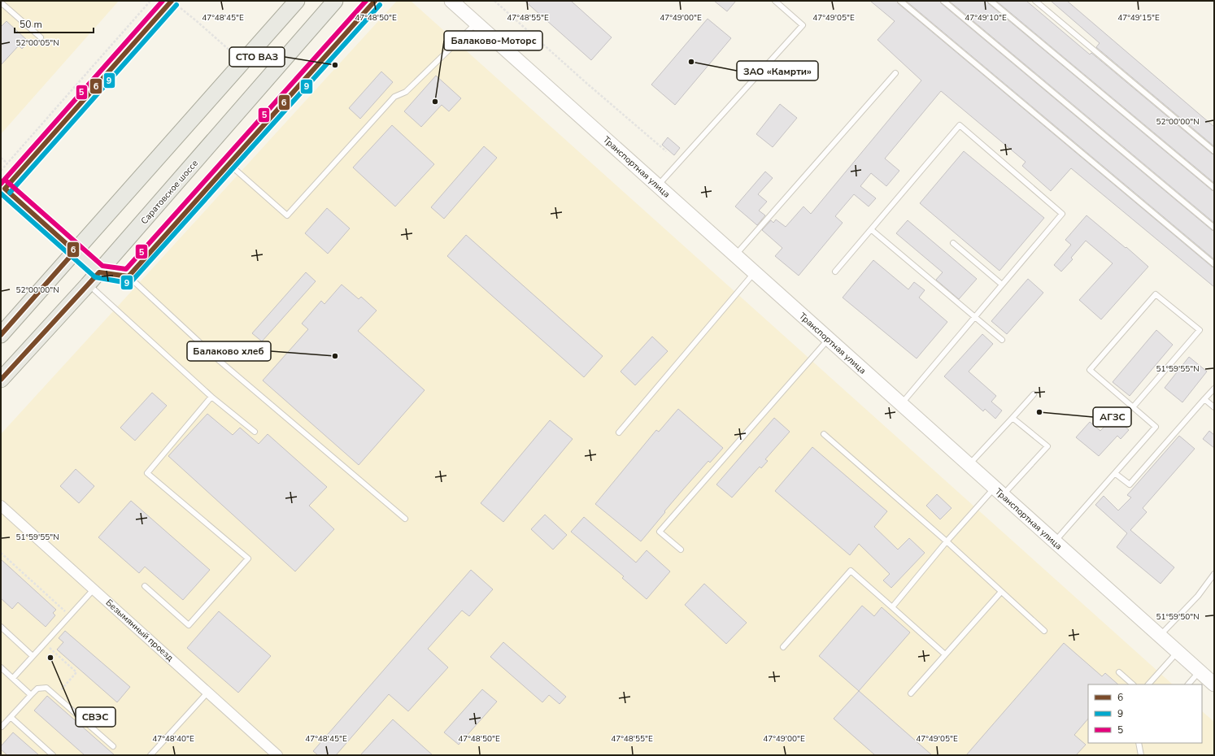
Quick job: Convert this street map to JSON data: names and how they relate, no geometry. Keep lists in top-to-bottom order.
{
  "streets": {
    "main road": ["Транспортная улица", "Саратовское шоссе"],
    "street": ["Безымянный проезд"]
  },
  "places": [
    "ЗАО «Камрти»",
    "СТО ВАЗ",
    "Балаково-Моторс",
    "Балаково хлеб",
    "АГЗС",
    "СВЭС"
  ],
  "lines": ["transit line 6", "transit line 5", "transit line 9"],
  "legend": ["6", "9", "5"],
  "scale_bar": "50 m",
  "coordinates": [
    "47°48'45\"E",
    "47°48'50\"E",
    "47°48'55\"E",
    "47°49'00\"E",
    "47°49'05\"E",
    "47°49'10\"E",
    "47°49'15\"E",
    "52°00'05\"N",
    "52°00'00\"N",
    "51°59'55\"N",
    "51°59'50\"N",
    "47°48'40\"E"
  ]
}
